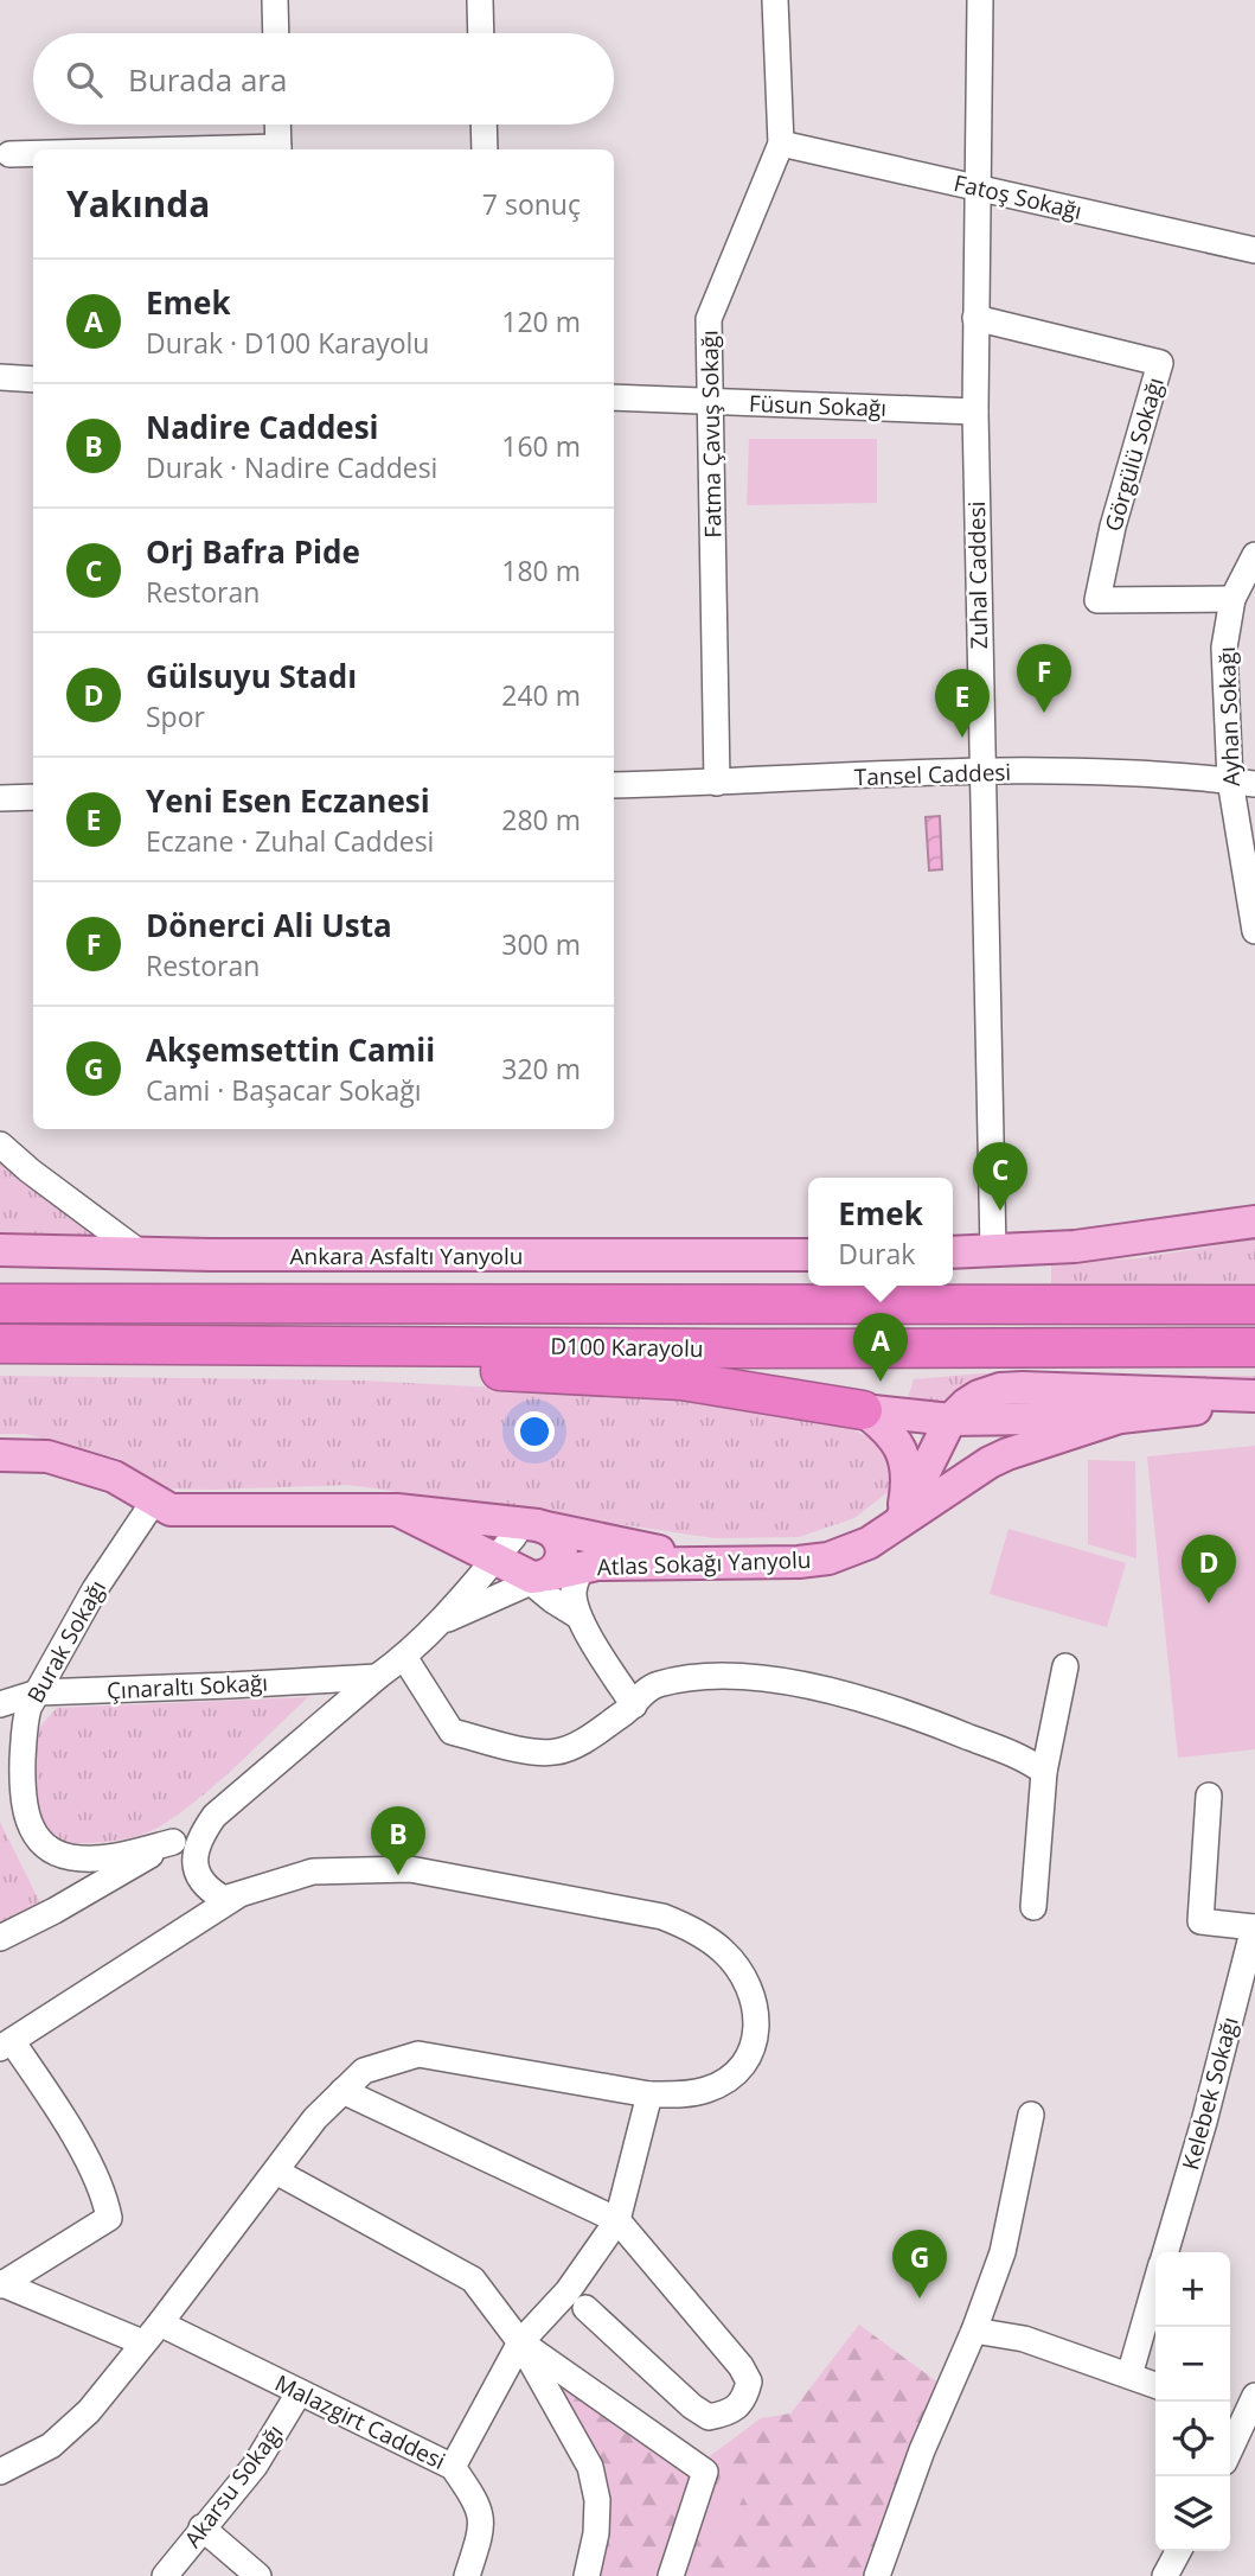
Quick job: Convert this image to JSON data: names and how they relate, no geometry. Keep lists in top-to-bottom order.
{
  "streets": {
    "highway": ["D100 Karayolu"],
    "main road": ["Ankara Asfaltı Yanyolu", "Atlas Sokağı Yanyolu"],
    "street": [
      "Fatoş Sokağı",
      "Füsun Sokağı",
      "Fatma Çavuş Sokağı",
      "Görgülü Sokağı",
      "Zuhal Caddesi",
      "Ayhan Sokağı",
      "Tansel Caddesi",
      "Burak Sokağı",
      "Çınaraltı Sokağı",
      "Kelebek Sokağı",
      "Malazgirt Caddesi",
      "Akarsu Sokağı"
    ]
  },
  "crossings": [
    ["Fatoş Sokağı", "Fatma Çavuş Sokağı"],
    ["Fatoş Sokağı", "Zuhal Caddesi"],
    ["Füsun Sokağı", "Fatma Çavuş Sokağı"],
    ["Füsun Sokağı", "Zuhal Caddesi"],
    ["Fatma Çavuş Sokağı", "Tansel Caddesi"],
    ["Görgülü Sokağı", "Zuhal Caddesi"],
    ["Görgülü Sokağı", "Ayhan Sokağı"],
    ["Zuhal Caddesi", "Tansel Caddesi"],
    ["Ayhan Sokağı", "Tansel Caddesi"],
    ["Atlas Sokağı Yanyolu", "Burak Sokağı"],
    ["Burak Sokağı", "Çınaraltı Sokağı"],
    ["Malazgirt Caddesi", "Akarsu Sokağı"]
  ],
  "page": {
    "search": "Burada ara",
    "heading": ["Yakında", "7 sonuç"],
    "list": [
      {
        "mark": "A",
        "name": "Emek",
        "note": "Durak · D100 Karayolu",
        "value": "120 m"
      },
      {
        "mark": "B",
        "name": "Nadire Caddesi",
        "note": "Durak · Nadire Caddesi",
        "value": "160 m"
      },
      {
        "mark": "C",
        "name": "Orj Bafra Pide",
        "note": "Restoran",
        "value": "180 m"
      },
      {
        "mark": "D",
        "name": "Gülsuyu Stadı",
        "note": "Spor",
        "value": "240 m"
      },
      {
        "mark": "E",
        "name": "Yeni Esen Eczanesi",
        "note": "Eczane · Zuhal Caddesi",
        "value": "280 m"
      },
      {
        "mark": "F",
        "name": "Dönerci Ali Usta",
        "note": "Restoran",
        "value": "300 m"
      },
      {
        "mark": "G",
        "name": "Akşemsettin Camii",
        "note": "Cami · Başacar Sokağı",
        "value": "320 m"
      }
    ],
    "pins": [
      "F",
      "E",
      "C",
      "A",
      "D",
      "B",
      "G"
    ],
    "popup": ["Emek", "Durak"],
    "map_buttons": ["+", "−"]
  }
}
